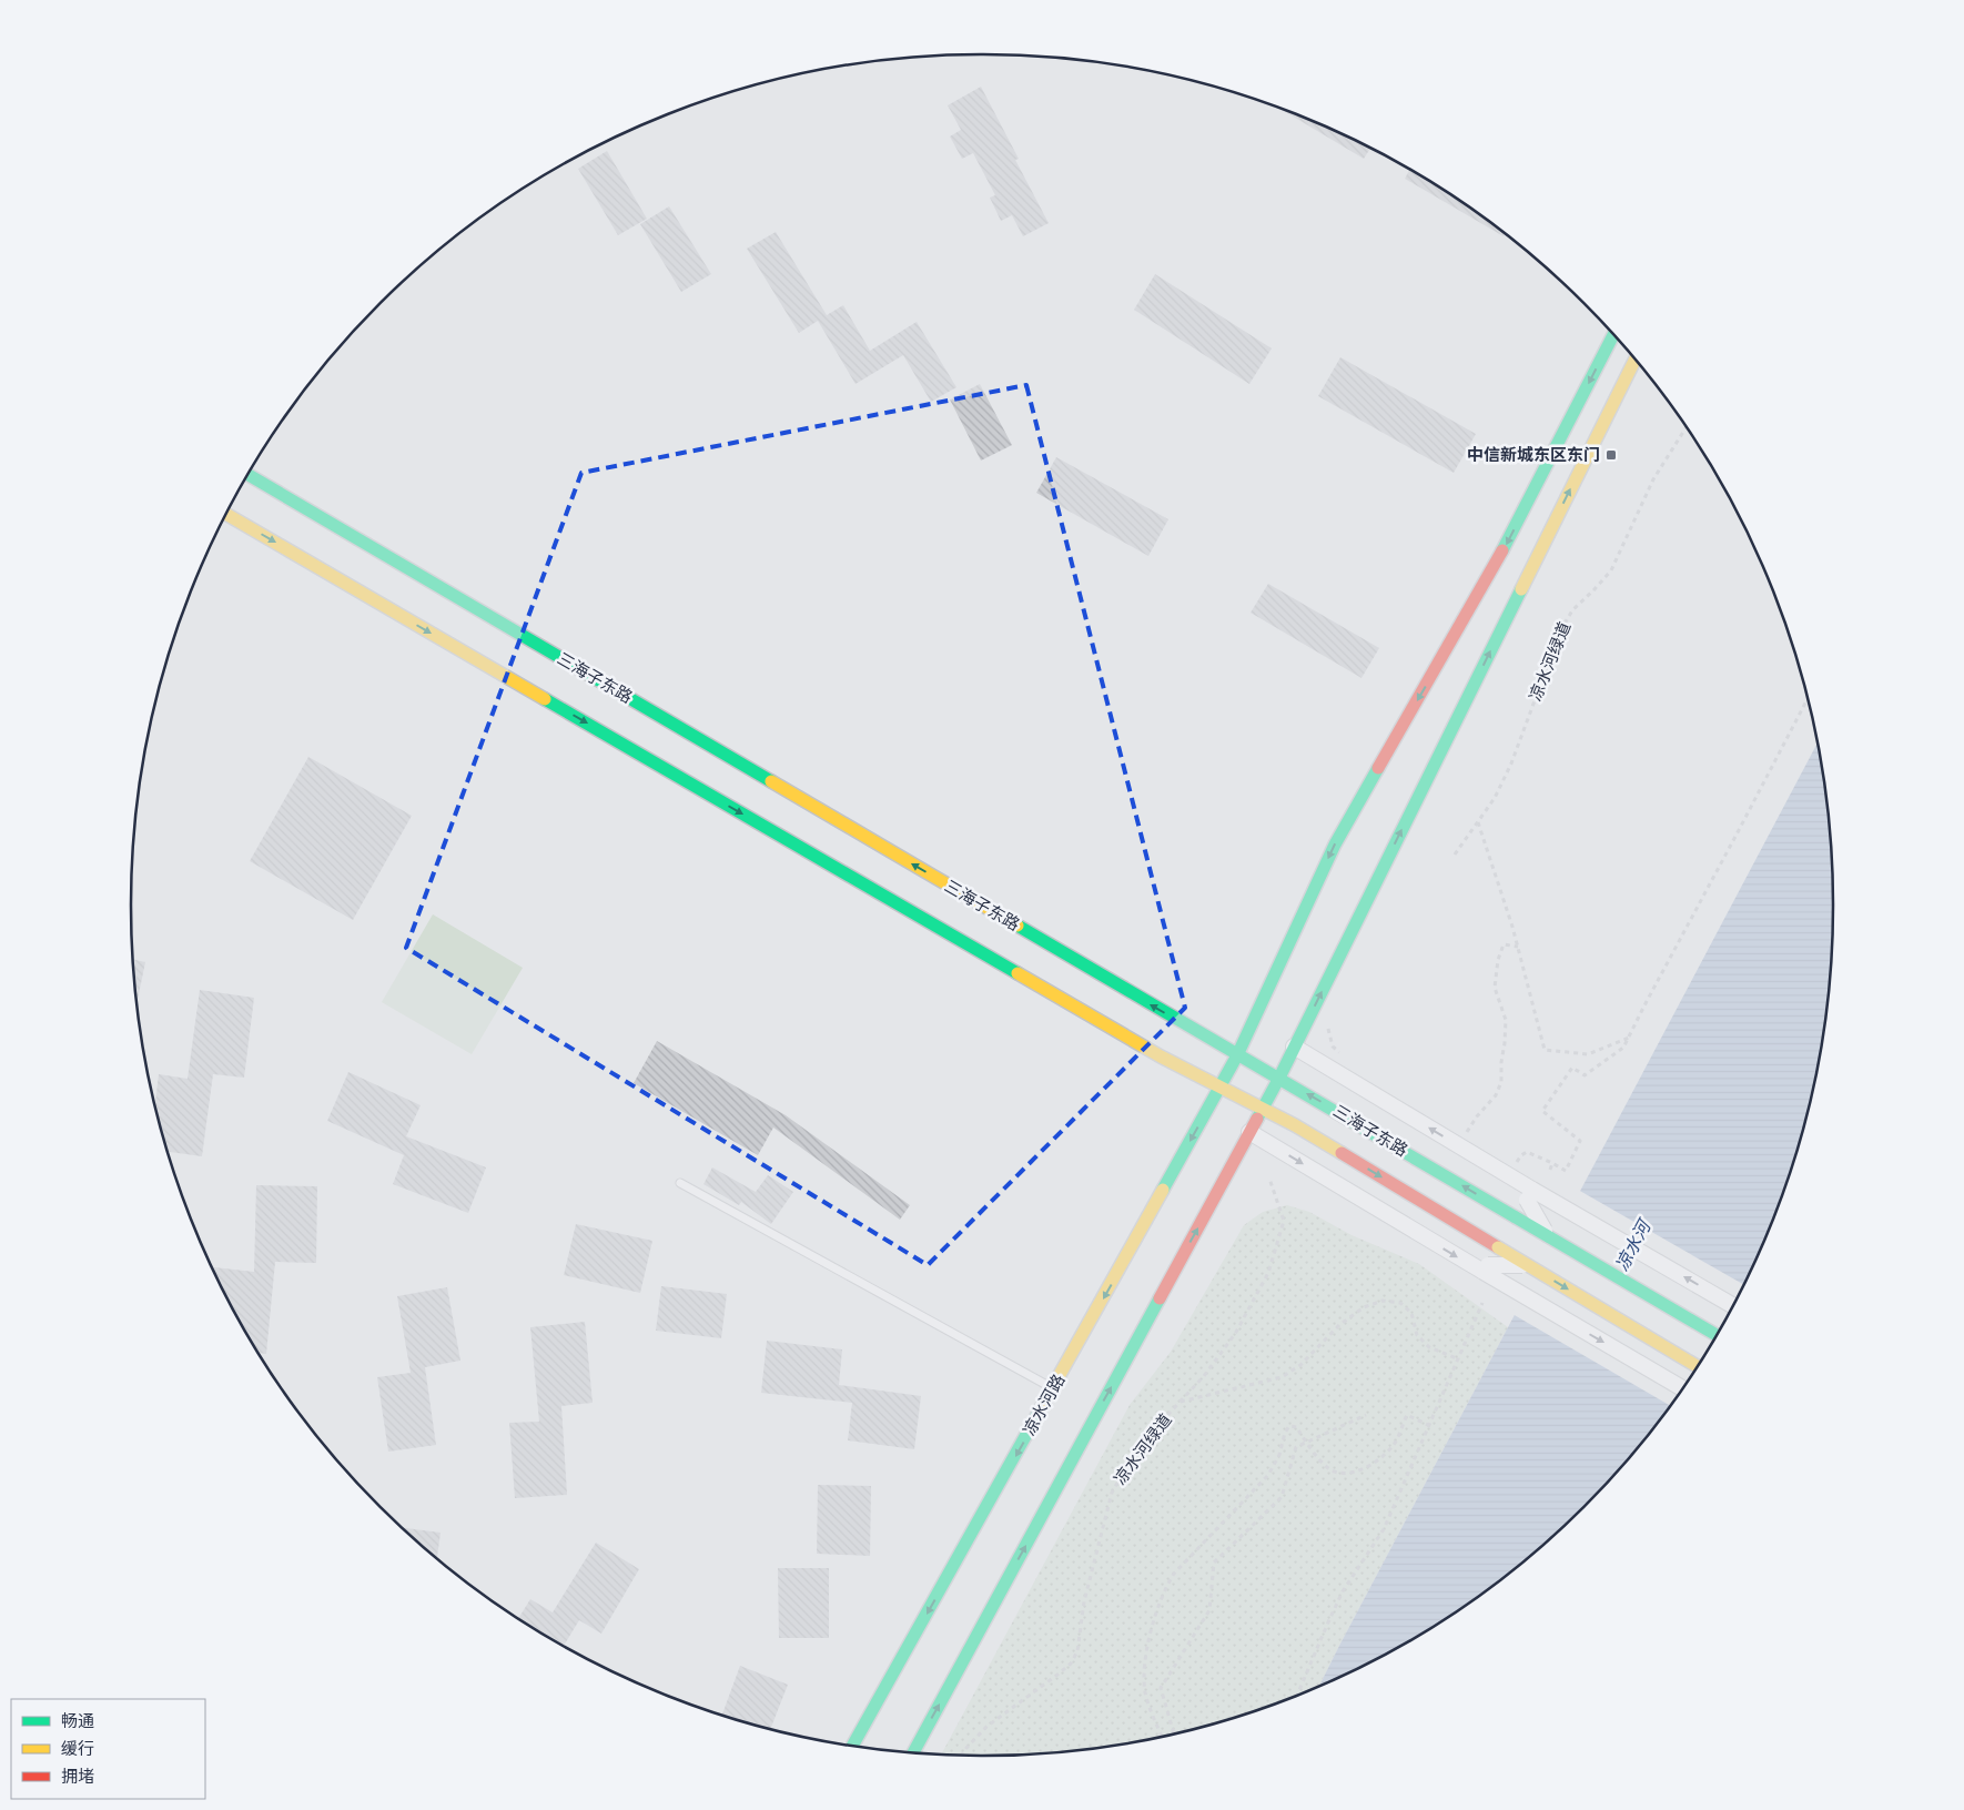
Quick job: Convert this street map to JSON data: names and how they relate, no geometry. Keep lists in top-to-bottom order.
{
  "streets": {
    "main road": ["三海子东路", "凉水河路"],
    "path": ["凉水河绿道"]
  },
  "crossings": [
    ["三海子东路", "凉水河路"]
  ],
  "water": ["凉水河"],
  "places": {
    "transit": ["中信新城东区东门"]
  },
  "legend": ["畅通", "缓行", "拥堵"]
}
